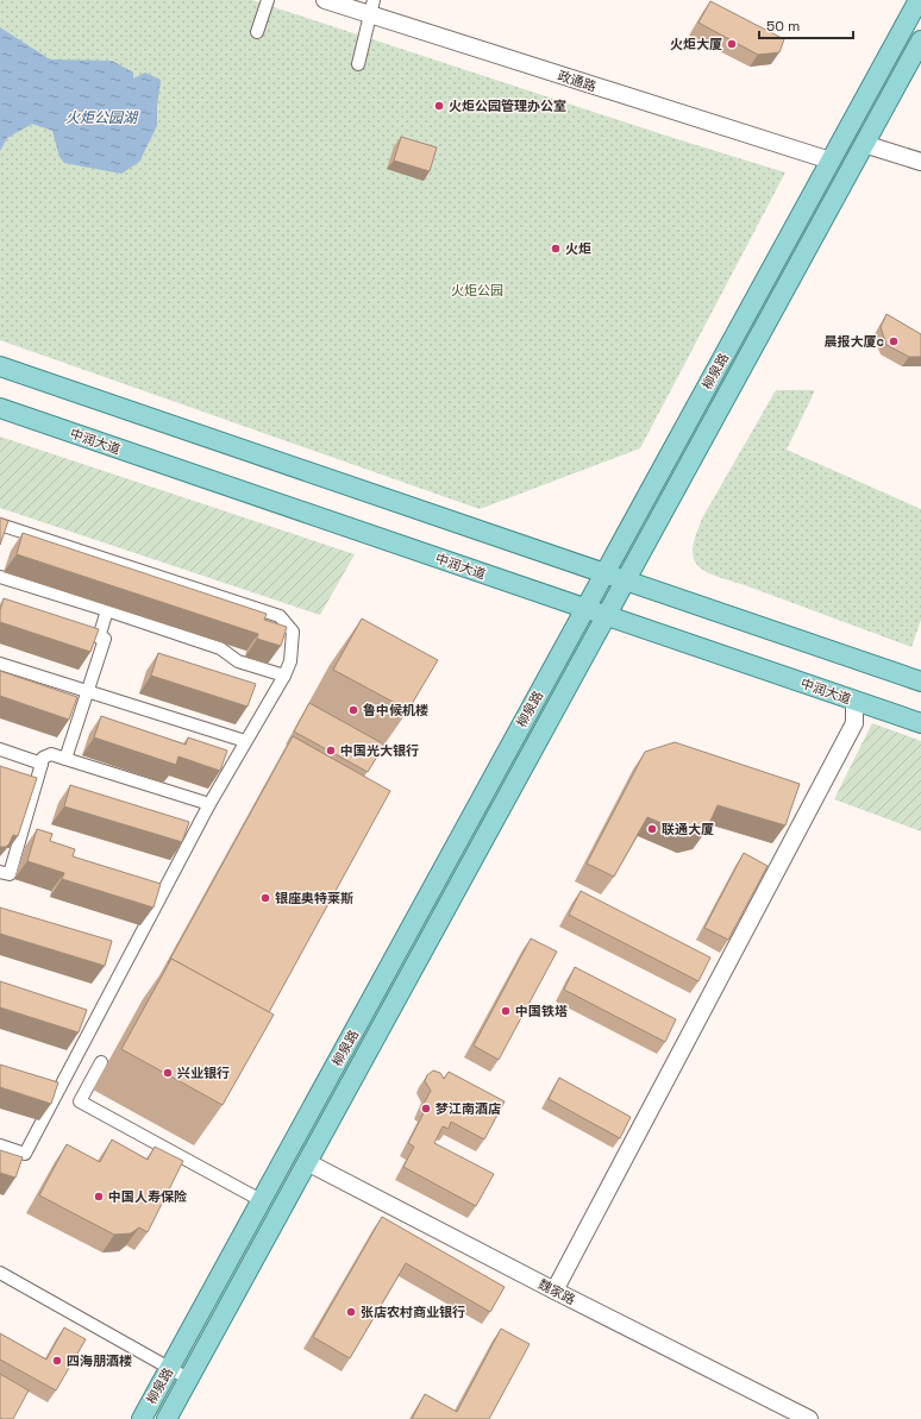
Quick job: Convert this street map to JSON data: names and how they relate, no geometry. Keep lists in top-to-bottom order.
{
  "streets": {
    "main road": ["柳泉路", "中润大道"],
    "street": ["政通路", "魏家路"]
  },
  "crossings": [
    ["政通路", "柳泉路"],
    ["柳泉路", "中润大道"],
    ["柳泉路", "魏家路"]
  ],
  "water": ["火炬公园湖"],
  "parks": ["火炬公园"],
  "places": [
    "火炬大厦",
    "火炬公园管理办公室",
    "火炬",
    "晨报大厦c",
    "鲁中候机楼",
    "中国光大银行",
    "联通大厦",
    "银座奥特莱斯",
    "中国铁塔",
    "兴业银行",
    "梦江南酒店",
    "中国人寿保险",
    "张店农村商业银行",
    "四海朋酒楼"
  ],
  "scale_bar": "50 m"
}
